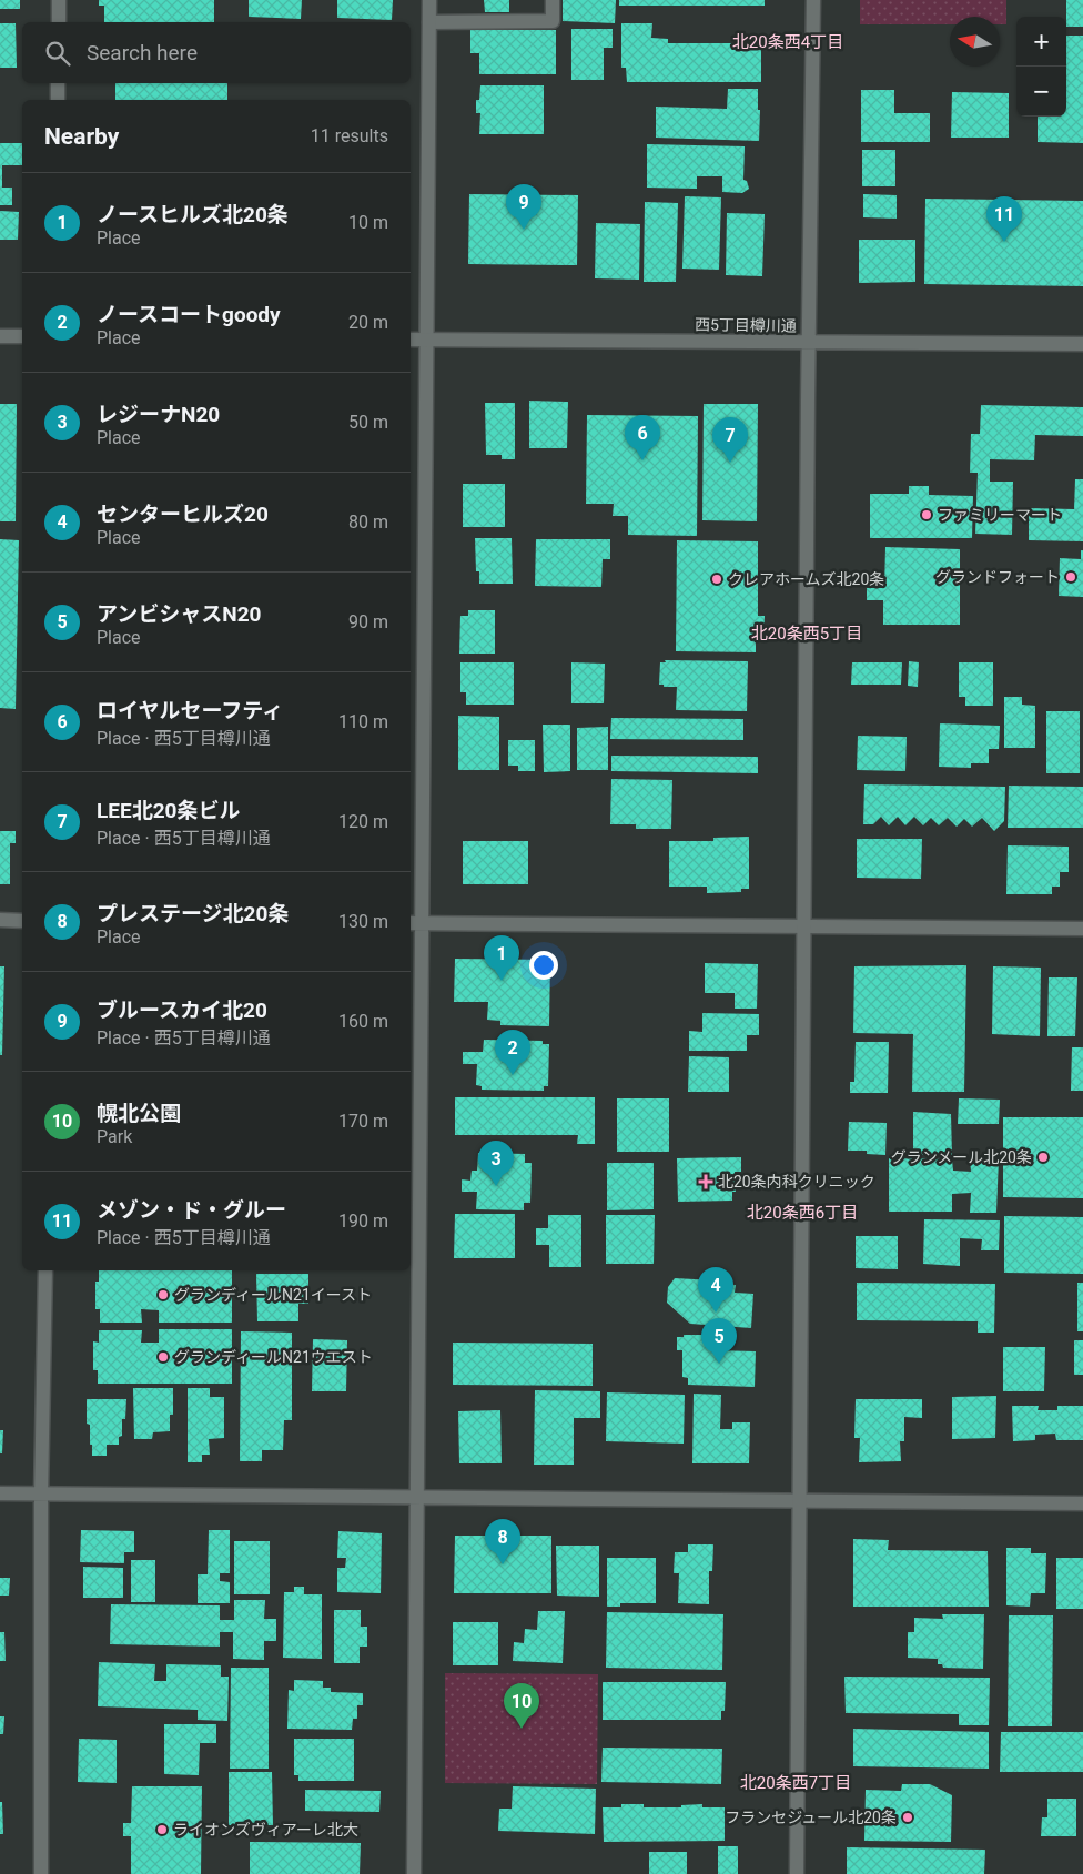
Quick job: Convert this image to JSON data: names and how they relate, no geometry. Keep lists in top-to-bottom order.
{
  "streets": {
    "street": ["西5丁目樽川通"]
  },
  "districts": [
    "北20条西4丁目",
    "北20条西5丁目",
    "北20条西6丁目",
    "北20条西7丁目"
  ],
  "places": {
    "other": [
      "ファミリーマート",
      "グランドフォート",
      "クレアホームズ北20条",
      "グランメール北20条",
      "グランディールN21イースト",
      "グランディールN21ウエスト",
      "フランセジュール北20条",
      "ライオンズヴィアーレ北大"
    ],
    "health": ["北20条内科クリニック"]
  },
  "north": "left",
  "page": {
    "map_buttons": ["+", "−"],
    "search": "Search here",
    "heading": ["Nearby", "11 results"],
    "list": [
      {
        "mark": "1",
        "name": "ノースヒルズ北20条",
        "note": "Place",
        "value": "10 m"
      },
      {
        "mark": "2",
        "name": "ノースコートgoody",
        "note": "Place",
        "value": "20 m"
      },
      {
        "mark": "3",
        "name": "レジーナN20",
        "note": "Place",
        "value": "50 m"
      },
      {
        "mark": "4",
        "name": "センターヒルズ20",
        "note": "Place",
        "value": "80 m"
      },
      {
        "mark": "5",
        "name": "アンビシャスN20",
        "note": "Place",
        "value": "90 m"
      },
      {
        "mark": "6",
        "name": "ロイヤルセーフティ",
        "note": "Place · 西5丁目樽川通",
        "value": "110 m"
      },
      {
        "mark": "7",
        "name": "LEE北20条ビル",
        "note": "Place · 西5丁目樽川通",
        "value": "120 m"
      },
      {
        "mark": "8",
        "name": "プレステージ北20条",
        "note": "Place",
        "value": "130 m"
      },
      {
        "mark": "9",
        "name": "ブルースカイ北20",
        "note": "Place · 西5丁目樽川通",
        "value": "160 m"
      },
      {
        "mark": "10",
        "name": "幌北公園",
        "note": "Park",
        "value": "170 m"
      },
      {
        "mark": "11",
        "name": "メゾン・ド・グルー",
        "note": "Place · 西5丁目樽川通",
        "value": "190 m"
      }
    ],
    "pins": [
      "9",
      "11",
      "6",
      "7",
      "1",
      "2",
      "3",
      "4",
      "5",
      "8",
      "10"
    ]
  }
}
